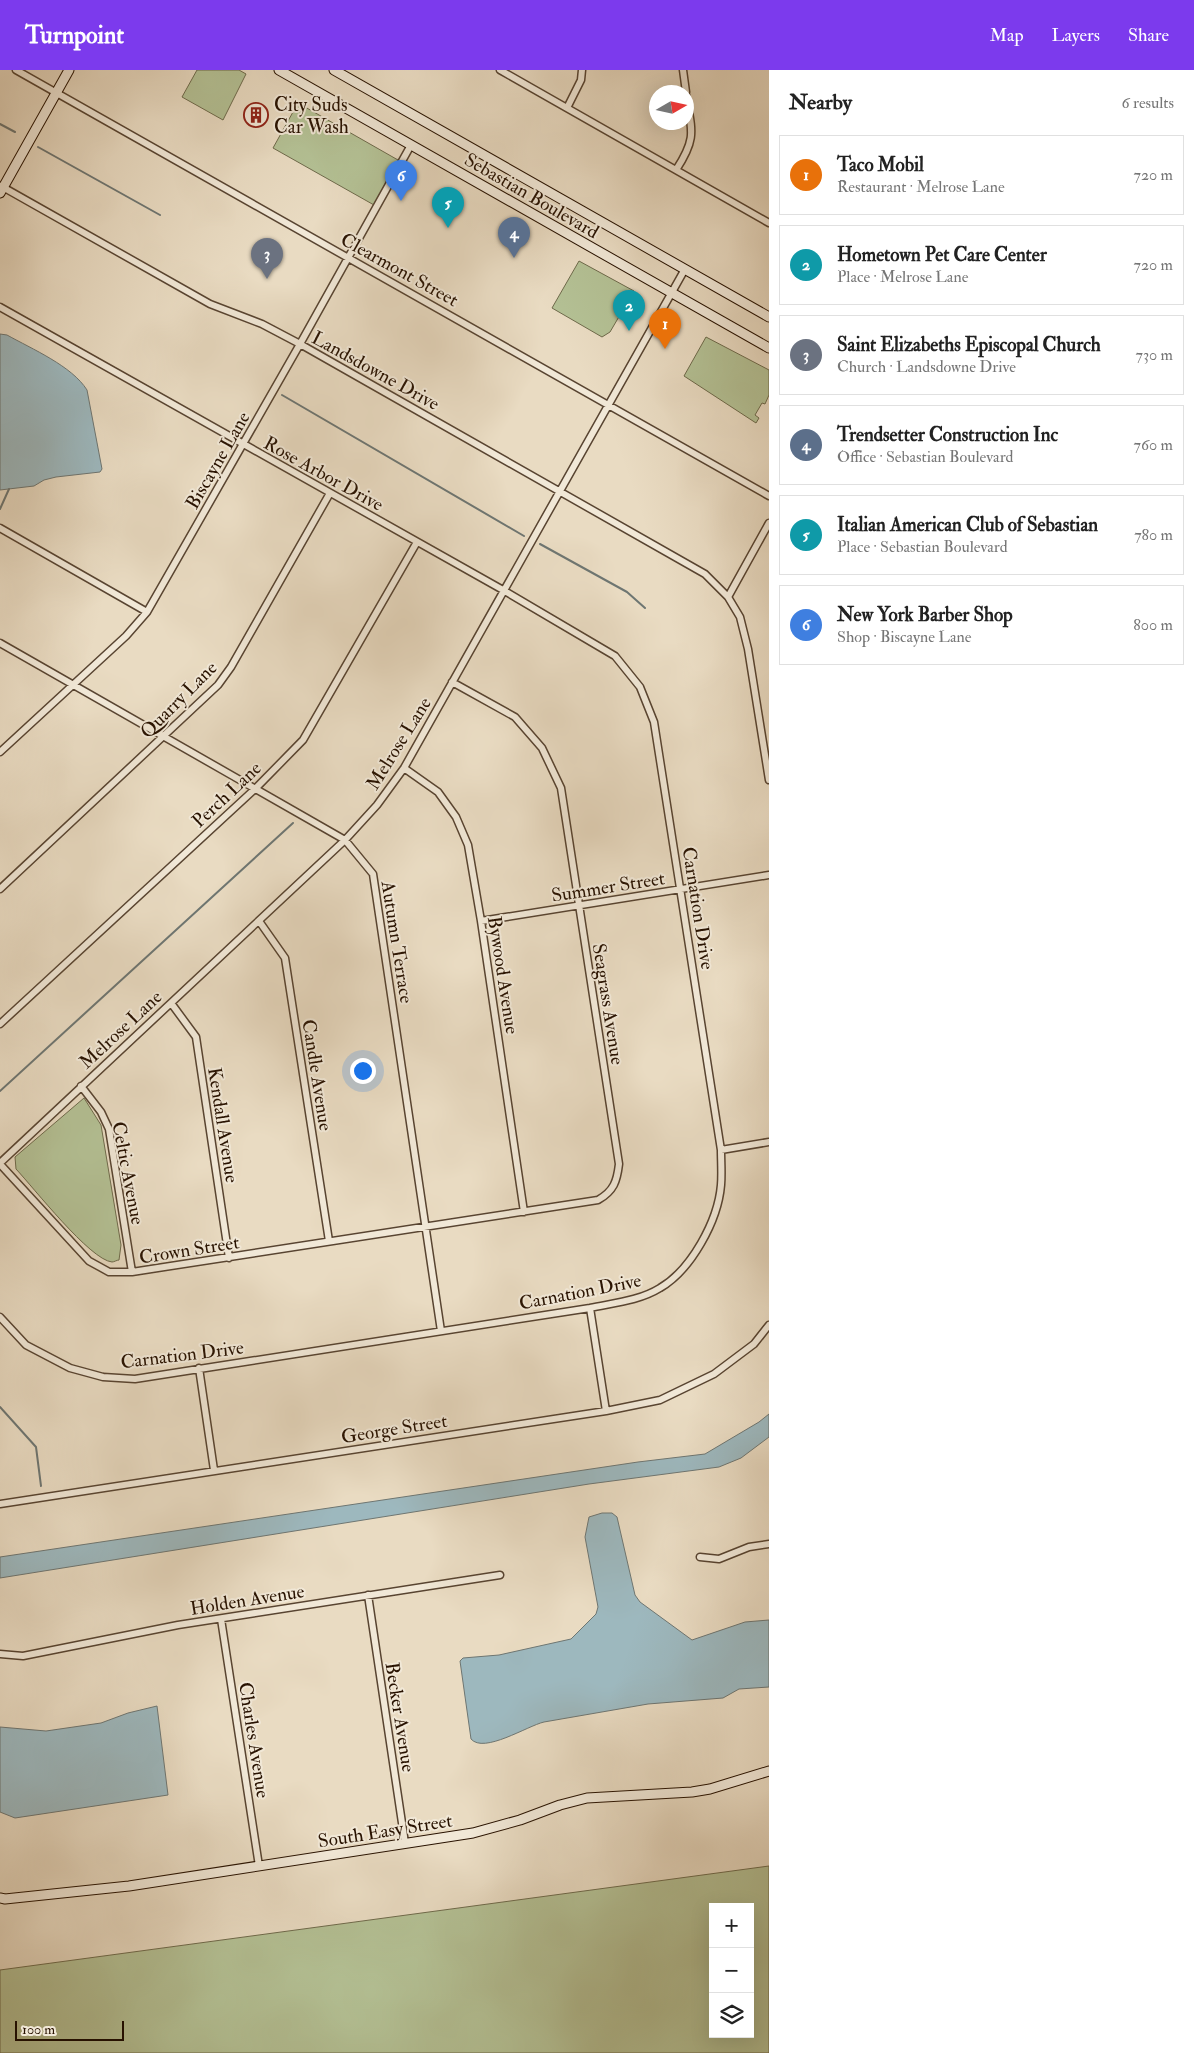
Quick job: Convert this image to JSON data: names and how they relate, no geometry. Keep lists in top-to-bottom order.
{
  "streets": {
    "main road": ["Sebastian Boulevard", "South Easy Street"],
    "street": [
      "Clearmont Street",
      "Landsdowne Drive",
      "Biscayne Lane",
      "Rose Arbor Drive",
      "Quarry Lane",
      "Melrose Lane",
      "Perch Lane",
      "Summer Street",
      "Carnation Drive",
      "Autumn Terrace",
      "Bywood Avenue",
      "Seagrass Avenue",
      "Candle Avenue",
      "Kendall Avenue",
      "Celtic Avenue",
      "Crown Street",
      "George Street",
      "Holden Avenue",
      "Becker Avenue",
      "Charles Avenue"
    ]
  },
  "crossings": [
    ["Sebastian Boulevard", "Biscayne Lane"],
    ["Sebastian Boulevard", "Melrose Lane"],
    ["Clearmont Street", "Biscayne Lane"],
    ["Clearmont Street", "Melrose Lane"],
    ["Landsdowne Drive", "Biscayne Lane"],
    ["Landsdowne Drive", "Melrose Lane"],
    ["Biscayne Lane", "Rose Arbor Drive"],
    ["Biscayne Lane", "Autumn Terrace"],
    ["Rose Arbor Drive", "Quarry Lane"],
    ["Rose Arbor Drive", "Melrose Lane"],
    ["Rose Arbor Drive", "Perch Lane"],
    ["Rose Arbor Drive", "Carnation Drive"],
    ["Quarry Lane", "Autumn Terrace"],
    ["Melrose Lane", "Carnation Drive"],
    ["Melrose Lane", "Autumn Terrace"],
    ["Melrose Lane", "Bywood Avenue"],
    ["Melrose Lane", "Seagrass Avenue"],
    ["Melrose Lane", "Candle Avenue"],
    ["Melrose Lane", "Kendall Avenue"],
    ["Melrose Lane", "Celtic Avenue"],
    ["Melrose Lane", "Crown Street"],
    ["Perch Lane", "Autumn Terrace"],
    ["Summer Street", "Carnation Drive"],
    ["Summer Street", "Bywood Avenue"],
    ["Summer Street", "Seagrass Avenue"],
    ["Carnation Drive", "Autumn Terrace"],
    ["Autumn Terrace", "Seagrass Avenue"],
    ["Autumn Terrace", "Crown Street"],
    ["Bywood Avenue", "Seagrass Avenue"],
    ["Seagrass Avenue", "Crown Street"],
    ["Candle Avenue", "Crown Street"],
    ["Kendall Avenue", "Crown Street"],
    ["Celtic Avenue", "Crown Street"],
    ["Holden Avenue", "Becker Avenue"],
    ["Holden Avenue", "Charles Avenue"],
    ["Becker Avenue", "South Easy Street"],
    ["Charles Avenue", "South Easy Street"]
  ],
  "places": {
    "building": ["City Suds Car Wash"]
  },
  "scale_bar": "100 m",
  "north": "right",
  "page": {
    "header": "Turnpoint",
    "nav": ["Map", "Layers", "Share"],
    "heading": ["Nearby", "6 results"],
    "list": [
      {
        "mark": "1",
        "name": "Taco Mobil",
        "note": "Restaurant · Melrose Lane",
        "value": "720 m"
      },
      {
        "mark": "2",
        "name": "Hometown Pet Care Center",
        "note": "Place · Melrose Lane",
        "value": "720 m"
      },
      {
        "mark": "3",
        "name": "Saint Elizabeths Episcopal Church",
        "note": "Church · Landsdowne Drive",
        "value": "730 m"
      },
      {
        "mark": "4",
        "name": "Trendsetter Construction Inc",
        "note": "Office · Sebastian Boulevard",
        "value": "760 m"
      },
      {
        "mark": "5",
        "name": "Italian American Club of Sebastian",
        "note": "Place · Sebastian Boulevard",
        "value": "780 m"
      },
      {
        "mark": "6",
        "name": "New York Barber Shop",
        "note": "Shop · Biscayne Lane",
        "value": "800 m"
      }
    ],
    "pins": [
      "6",
      "5",
      "4",
      "3",
      "2",
      "1"
    ],
    "map_buttons": ["+", "−"],
    "scale": "100 m"
  }
}
